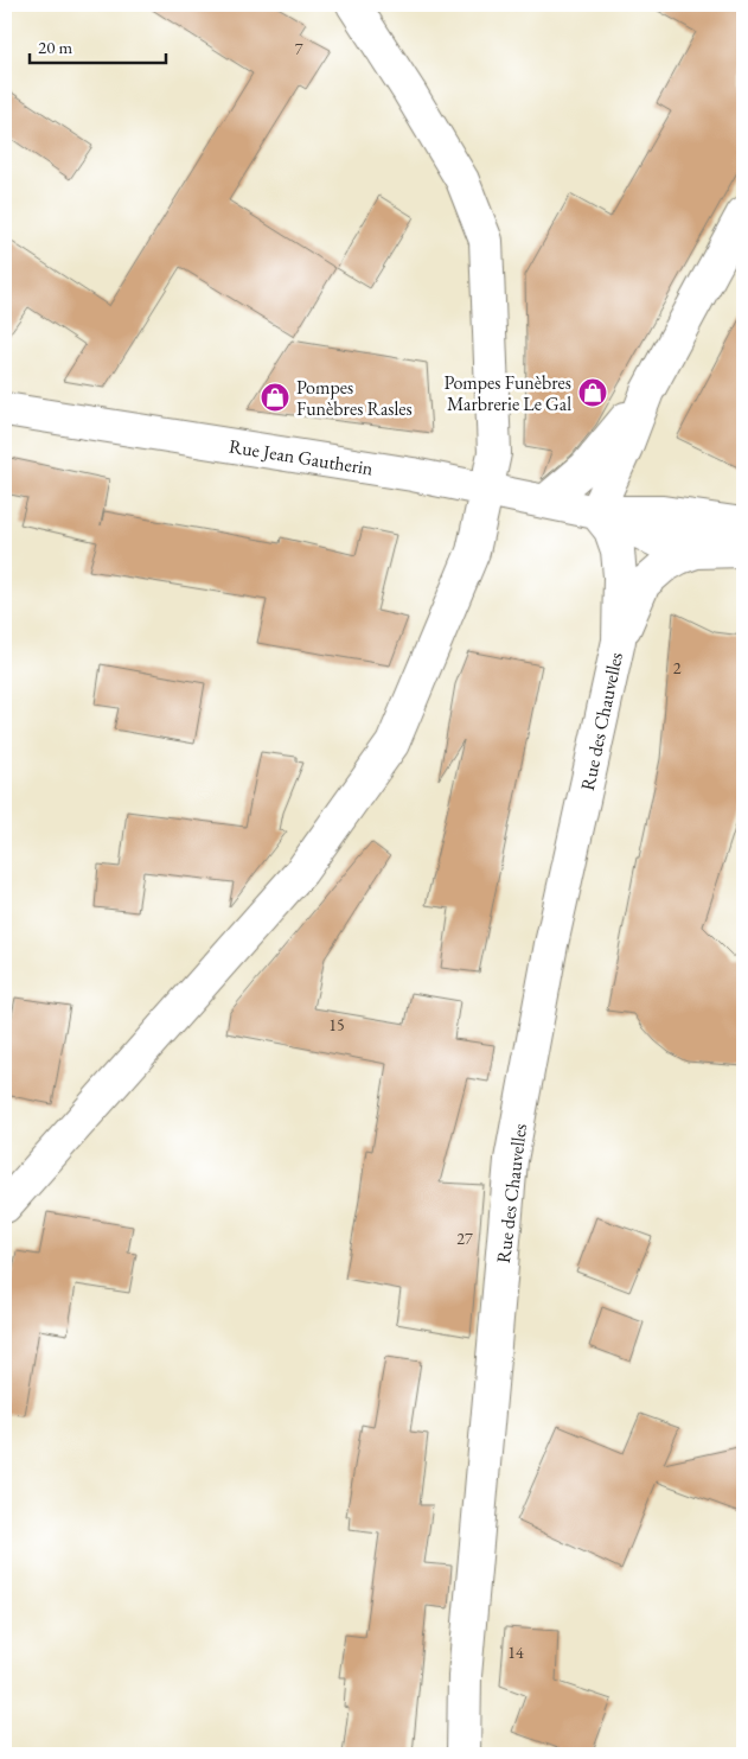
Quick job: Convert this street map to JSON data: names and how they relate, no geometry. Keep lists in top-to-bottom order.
{
  "streets": {
    "street": ["Rue Jean Gautherin", "Rue des Chauvelles"]
  },
  "crossings": [
    ["Rue Jean Gautherin", "Rue des Chauvelles"]
  ],
  "places": {
    "shop": ["Pompes Funèbres Marbrerie Le Gal", "Pompes Funèbres Rasles"]
  },
  "house_numbers": [
    "7",
    "2",
    "15",
    "27",
    "14"
  ],
  "scale_bar": "20 m"
}
